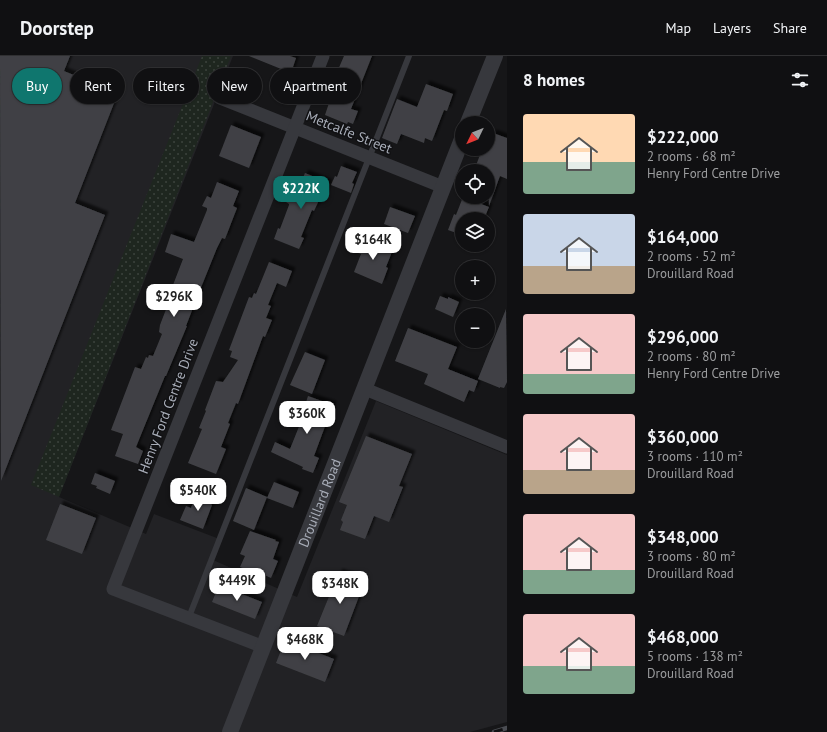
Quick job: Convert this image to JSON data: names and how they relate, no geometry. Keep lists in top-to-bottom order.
{
  "streets": {
    "street": ["Metcalfe Street", "Henry Ford Centre Drive", "Drouillard Road"]
  },
  "crossings": [
    ["Metcalfe Street", "Henry Ford Centre Drive"],
    ["Metcalfe Street", "Drouillard Road"]
  ],
  "north": "bottom left",
  "page": {
    "header": "Doorstep",
    "nav": ["Map", "Layers", "Share"],
    "heading": "8 homes",
    "chip": [
      "Buy",
      "Rent",
      "Filters",
      "New",
      "Apartment"
    ],
    "list": [
      {
        "name": "$222,000",
        "note": "2 rooms · 68 m² · Henry Ford Centre Drive"
      },
      {
        "name": "$164,000",
        "note": "2 rooms · 52 m² · Drouillard Road"
      },
      {
        "name": "$296,000",
        "note": "2 rooms · 80 m² · Henry Ford Centre Drive"
      },
      {
        "name": "$360,000",
        "note": "3 rooms · 110 m² · Drouillard Road"
      },
      {
        "name": "$348,000",
        "note": "3 rooms · 80 m² · Drouillard Road"
      },
      {
        "name": "$468,000",
        "note": "5 rooms · 138 m² · Drouillard Road"
      }
    ],
    "map_buttons": ["+", "−"],
    "price": [
      "$222K",
      "$164K",
      "$296K",
      "$360K",
      "$540K",
      "$449K",
      "$348K",
      "$468K"
    ]
  }
}
